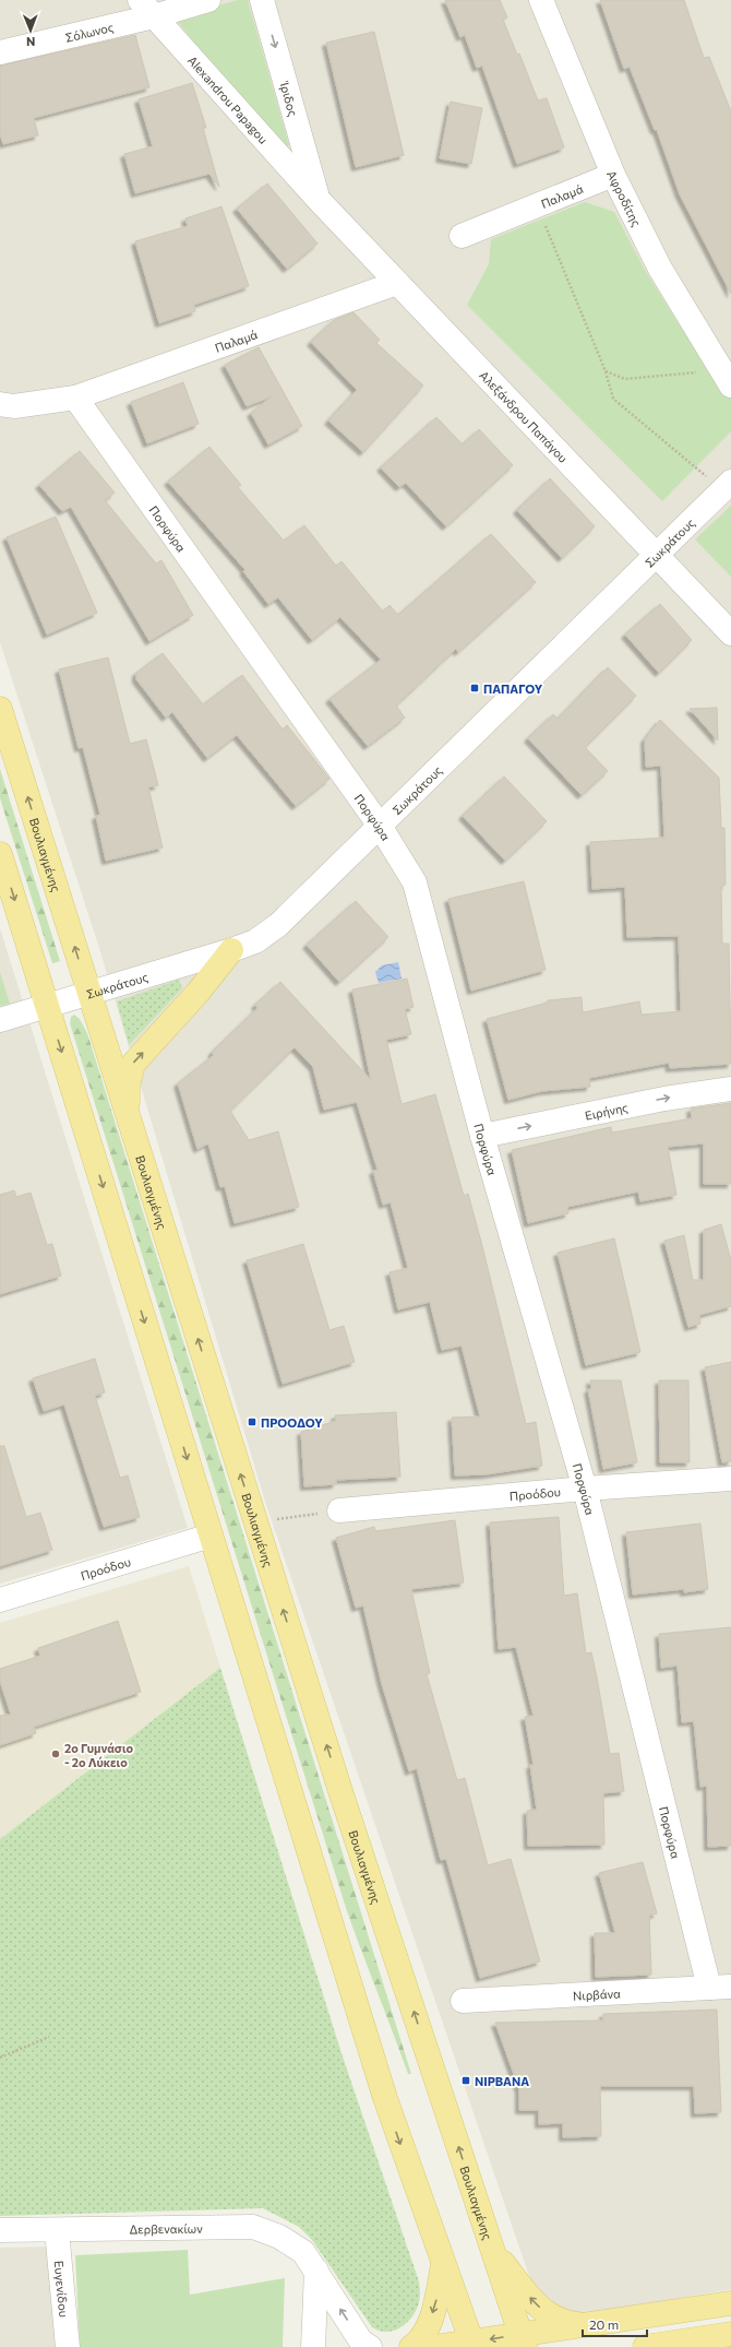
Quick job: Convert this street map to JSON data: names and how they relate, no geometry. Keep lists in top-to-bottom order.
{
  "streets": {
    "main road": ["Βουλιαγμένης"],
    "street": [
      "Σόλωνος",
      "Alexandrou Papagou",
      "Ίριδος",
      "Παλαμά",
      "Αφροδίτης",
      "Αλεξάνδρου Παπάγου",
      "Πορφύρα",
      "Σωκράτους",
      "Ειρήνης",
      "Προόδου",
      "Νιρβάνα",
      "Δερβενακίων",
      "Ευγενίδου"
    ]
  },
  "crossings": [
    ["Σόλωνος", "Alexandrou Papagou"],
    ["Alexandrou Papagou", "Ίριδος"],
    ["Alexandrou Papagou", "Αλεξάνδρου Παπάγου"],
    ["Ίριδος", "Αλεξάνδρου Παπάγου"],
    ["Παλαμά", "Αφροδίτης"],
    ["Παλαμά", "Αλεξάνδρου Παπάγου"],
    ["Παλαμά", "Πορφύρα"],
    ["Αλεξάνδρου Παπάγου", "Σωκράτους"],
    ["Πορφύρα", "Σωκράτους"],
    ["Πορφύρα", "Ειρήνης"],
    ["Πορφύρα", "Προόδου"],
    ["Πορφύρα", "Νιρβάνα"],
    ["Σωκράτους", "Βουλιαγμένης"],
    ["Δερβενακίων", "Ευγενίδου"]
  ],
  "one_way": ["Ίριδος", "Ειρήνης"],
  "places": {
    "transit": ["ΠΑΠΑΓΟΥ", "ΠΡΟΟΔΟΥ", "ΝΙΡΒΑΝΑ"],
    "other": ["2ο Γυμνάσιο - 2ο Λύκειο"]
  },
  "scale_bar": "20 m",
  "north": "bottom"
}
